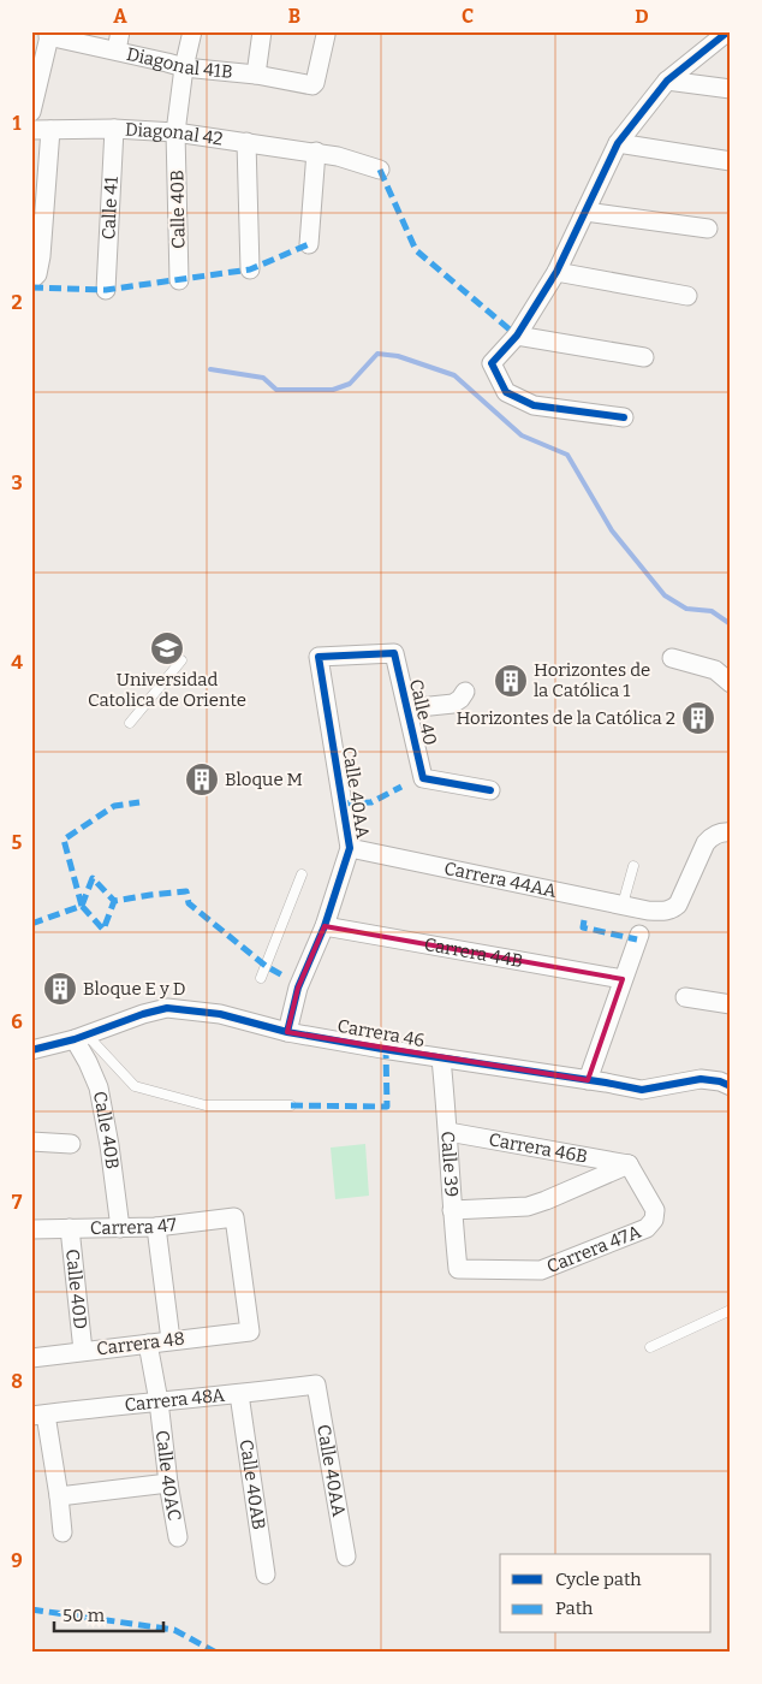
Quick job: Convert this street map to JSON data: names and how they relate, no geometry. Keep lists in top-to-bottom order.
{
  "streets": {
    "street": [
      "Diagonal 41B",
      "Diagonal 42",
      "Calle 41",
      "Calle 40B",
      "Calle 40",
      "Calle 40AA",
      "Carrera 44AA",
      "Carrera 44B",
      "Carrera 46",
      "Carrera 46B",
      "Calle 39",
      "Carrera 47",
      "Carrera 47A",
      "Calle 40D",
      "Carrera 48",
      "Carrera 48A",
      "Calle 40AC",
      "Calle 40AB"
    ]
  },
  "crossings": [
    ["Diagonal 41B", "Calle 40B"],
    ["Diagonal 42", "Calle 41"],
    ["Diagonal 42", "Calle 40B"],
    ["Calle 40B", "Carrera 46"],
    ["Calle 40B", "Carrera 47"],
    ["Calle 40", "Calle 40AA"],
    ["Calle 40AA", "Carrera 44AA"],
    ["Calle 40AA", "Carrera 44B"],
    ["Calle 40AA", "Carrera 46"],
    ["Calle 40AA", "Carrera 48A"],
    ["Carrera 46", "Calle 39"],
    ["Carrera 46B", "Calle 39"],
    ["Carrera 46B", "Carrera 47A"],
    ["Calle 39", "Carrera 47A"],
    ["Carrera 47", "Calle 40D"],
    ["Carrera 47", "Carrera 48"],
    ["Calle 40D", "Carrera 48"],
    ["Carrera 48", "Calle 40AC"],
    ["Carrera 48A", "Calle 40AC"],
    ["Carrera 48A", "Calle 40AB"]
  ],
  "places": {
    "school or university": ["Universidad Catolica de Oriente"],
    "building": [
      "Horizontes de la Católica 1",
      "Horizontes de la Católica 2",
      "Bloque M",
      "Bloque E y D"
    ]
  },
  "legend": ["Cycle path", "Path"],
  "scale_bar": "50 m",
  "grid": {
    "columns": [
      "A",
      "B",
      "C",
      "D"
    ],
    "rows": [
      "1",
      "2",
      "3",
      "4",
      "5",
      "6",
      "7",
      "8",
      "9"
    ]
  }
}
